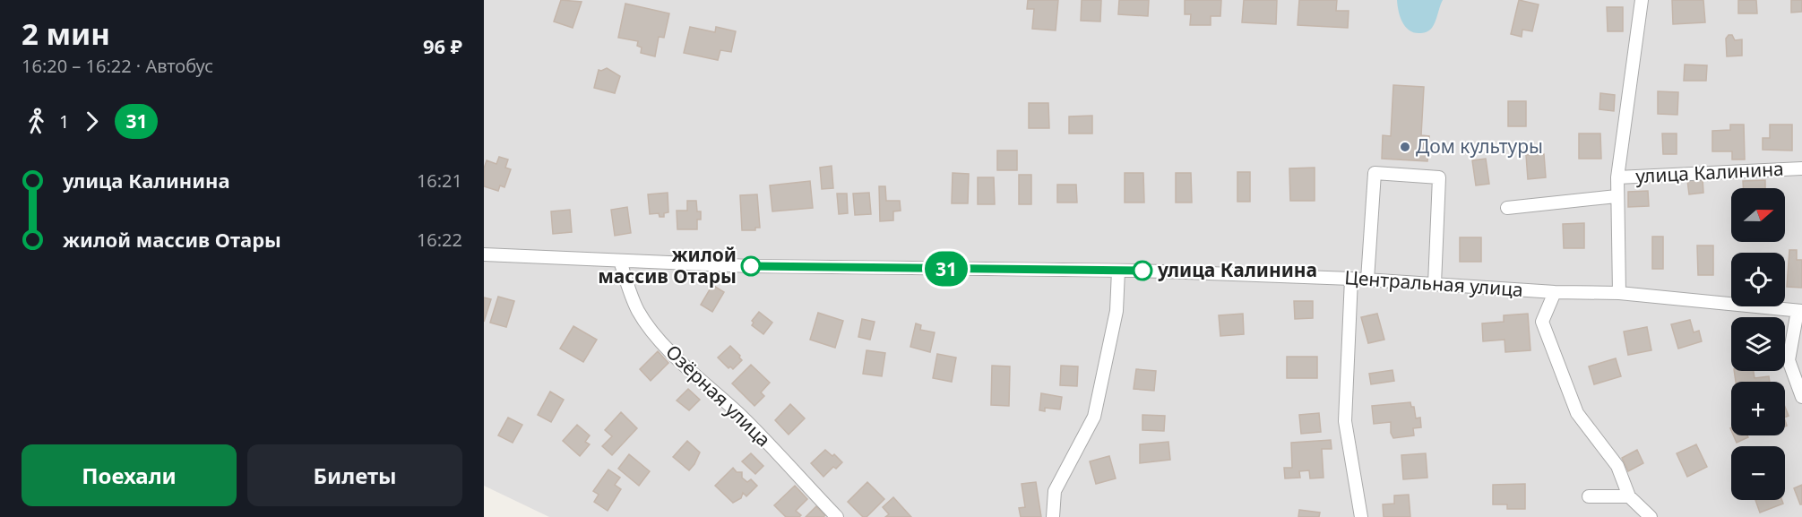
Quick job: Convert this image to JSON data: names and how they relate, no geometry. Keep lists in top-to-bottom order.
{
  "streets": {
    "street": ["улица Калинина", "Центральная улица", "Озёрная улица"]
  },
  "crossings": [
    ["Центральная улица", "Озёрная улица"]
  ],
  "places": ["Дом культуры", "жилой массив Отары", "улица Калинина"],
  "lines": ["bus line 31"],
  "north": "right",
  "page": {
    "heading": ["2 мин", "16:20 – 16:22 · Автобус", "96 ₽"],
    "on_map": "31",
    "legs": ["1", "31"],
    "list": [
      {
        "name": "улица Калинина",
        "value": "16:21"
      },
      {
        "name": "жилой массив Отары",
        "value": "16:22"
      }
    ],
    "map_buttons": ["+", "−"],
    "buttons": ["Поехали", "Билеты"]
  }
}
